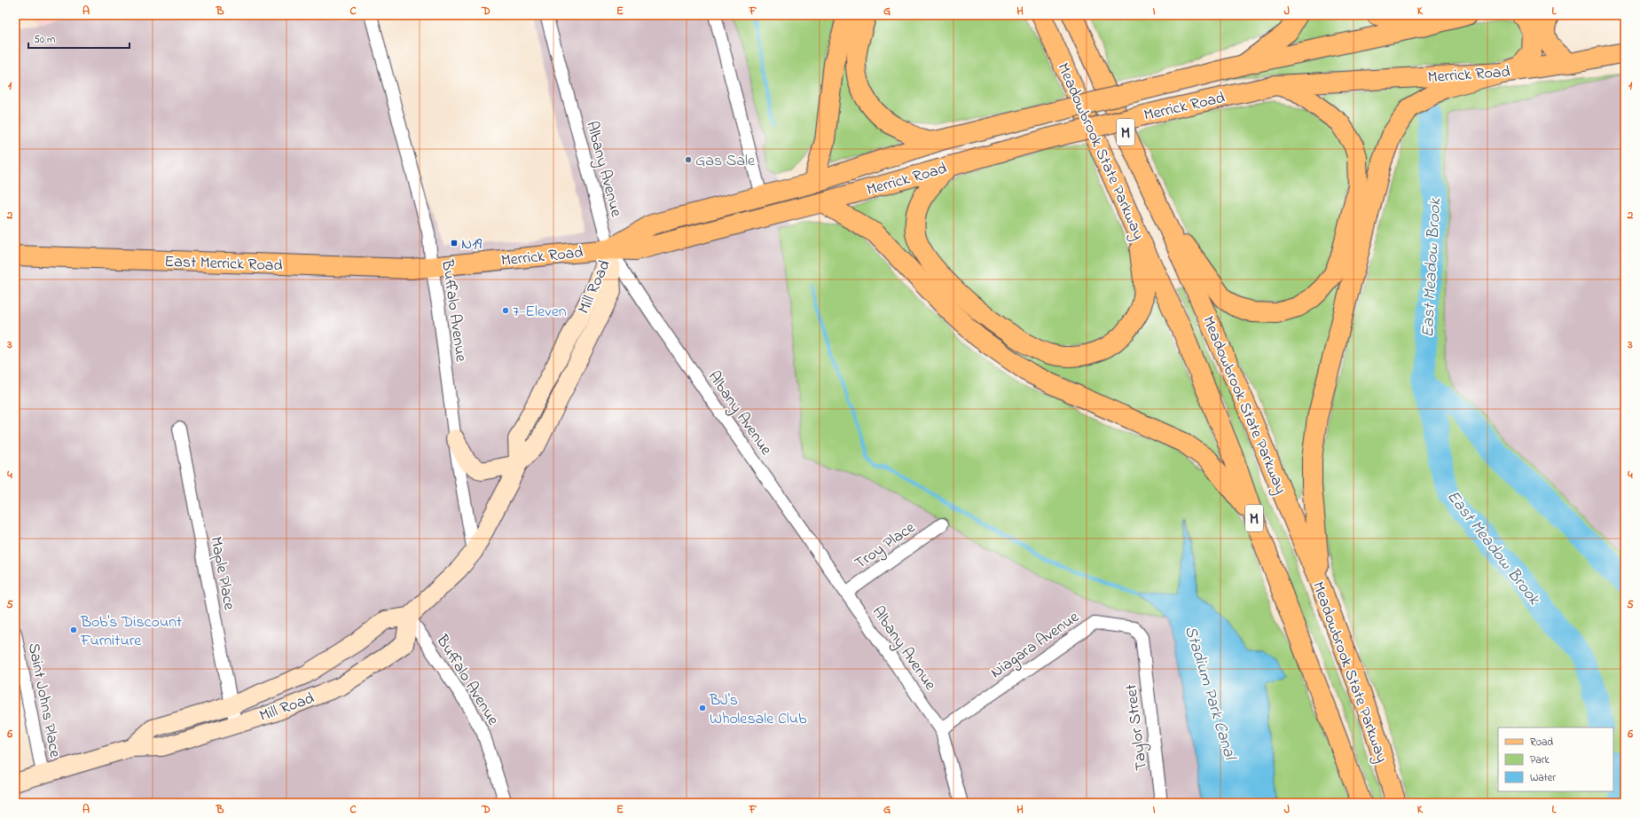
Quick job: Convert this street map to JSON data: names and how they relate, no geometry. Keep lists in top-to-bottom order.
{
  "streets": {
    "main road": [
      "Merrick Road",
      "M",
      "Meadowbrook State Parkway",
      "East Merrick Road",
      "Mill Road"
    ],
    "street": [
      "Albany Avenue",
      "Buffalo Avenue",
      "Troy Place",
      "Maple Place",
      "Niagara Avenue",
      "Saint Johns Place",
      "Taylor Street"
    ]
  },
  "crossings": [
    ["Merrick Road", "Albany Avenue"],
    ["Merrick Road", "East Merrick Road"],
    ["Merrick Road", "Mill Road"],
    ["Merrick Road", "Buffalo Avenue"],
    ["Albany Avenue", "Mill Road"],
    ["Albany Avenue", "Troy Place"],
    ["Albany Avenue", "Niagara Avenue"],
    ["East Merrick Road", "Buffalo Avenue"],
    ["Mill Road", "Buffalo Avenue"],
    ["Mill Road", "Maple Place"],
    ["Mill Road", "Saint Johns Place"],
    ["Niagara Avenue", "Taylor Street"]
  ],
  "water": ["East Meadow Brook", "Stadium Park Canal"],
  "places": {
    "other": [
      "Gas Sale",
      "7-Eleven",
      "Bob's Discount Furniture",
      "BJ's Wholesale Club"
    ],
    "transit": ["N19"]
  },
  "legend": ["Road", "Park", "Water"],
  "scale_bar": "50 m",
  "grid": {
    "columns": [
      "A",
      "B",
      "C",
      "D",
      "E",
      "F",
      "G",
      "H",
      "I",
      "J",
      "K",
      "L"
    ],
    "rows": [
      "1",
      "2",
      "3",
      "4",
      "5",
      "6"
    ]
  }
}
